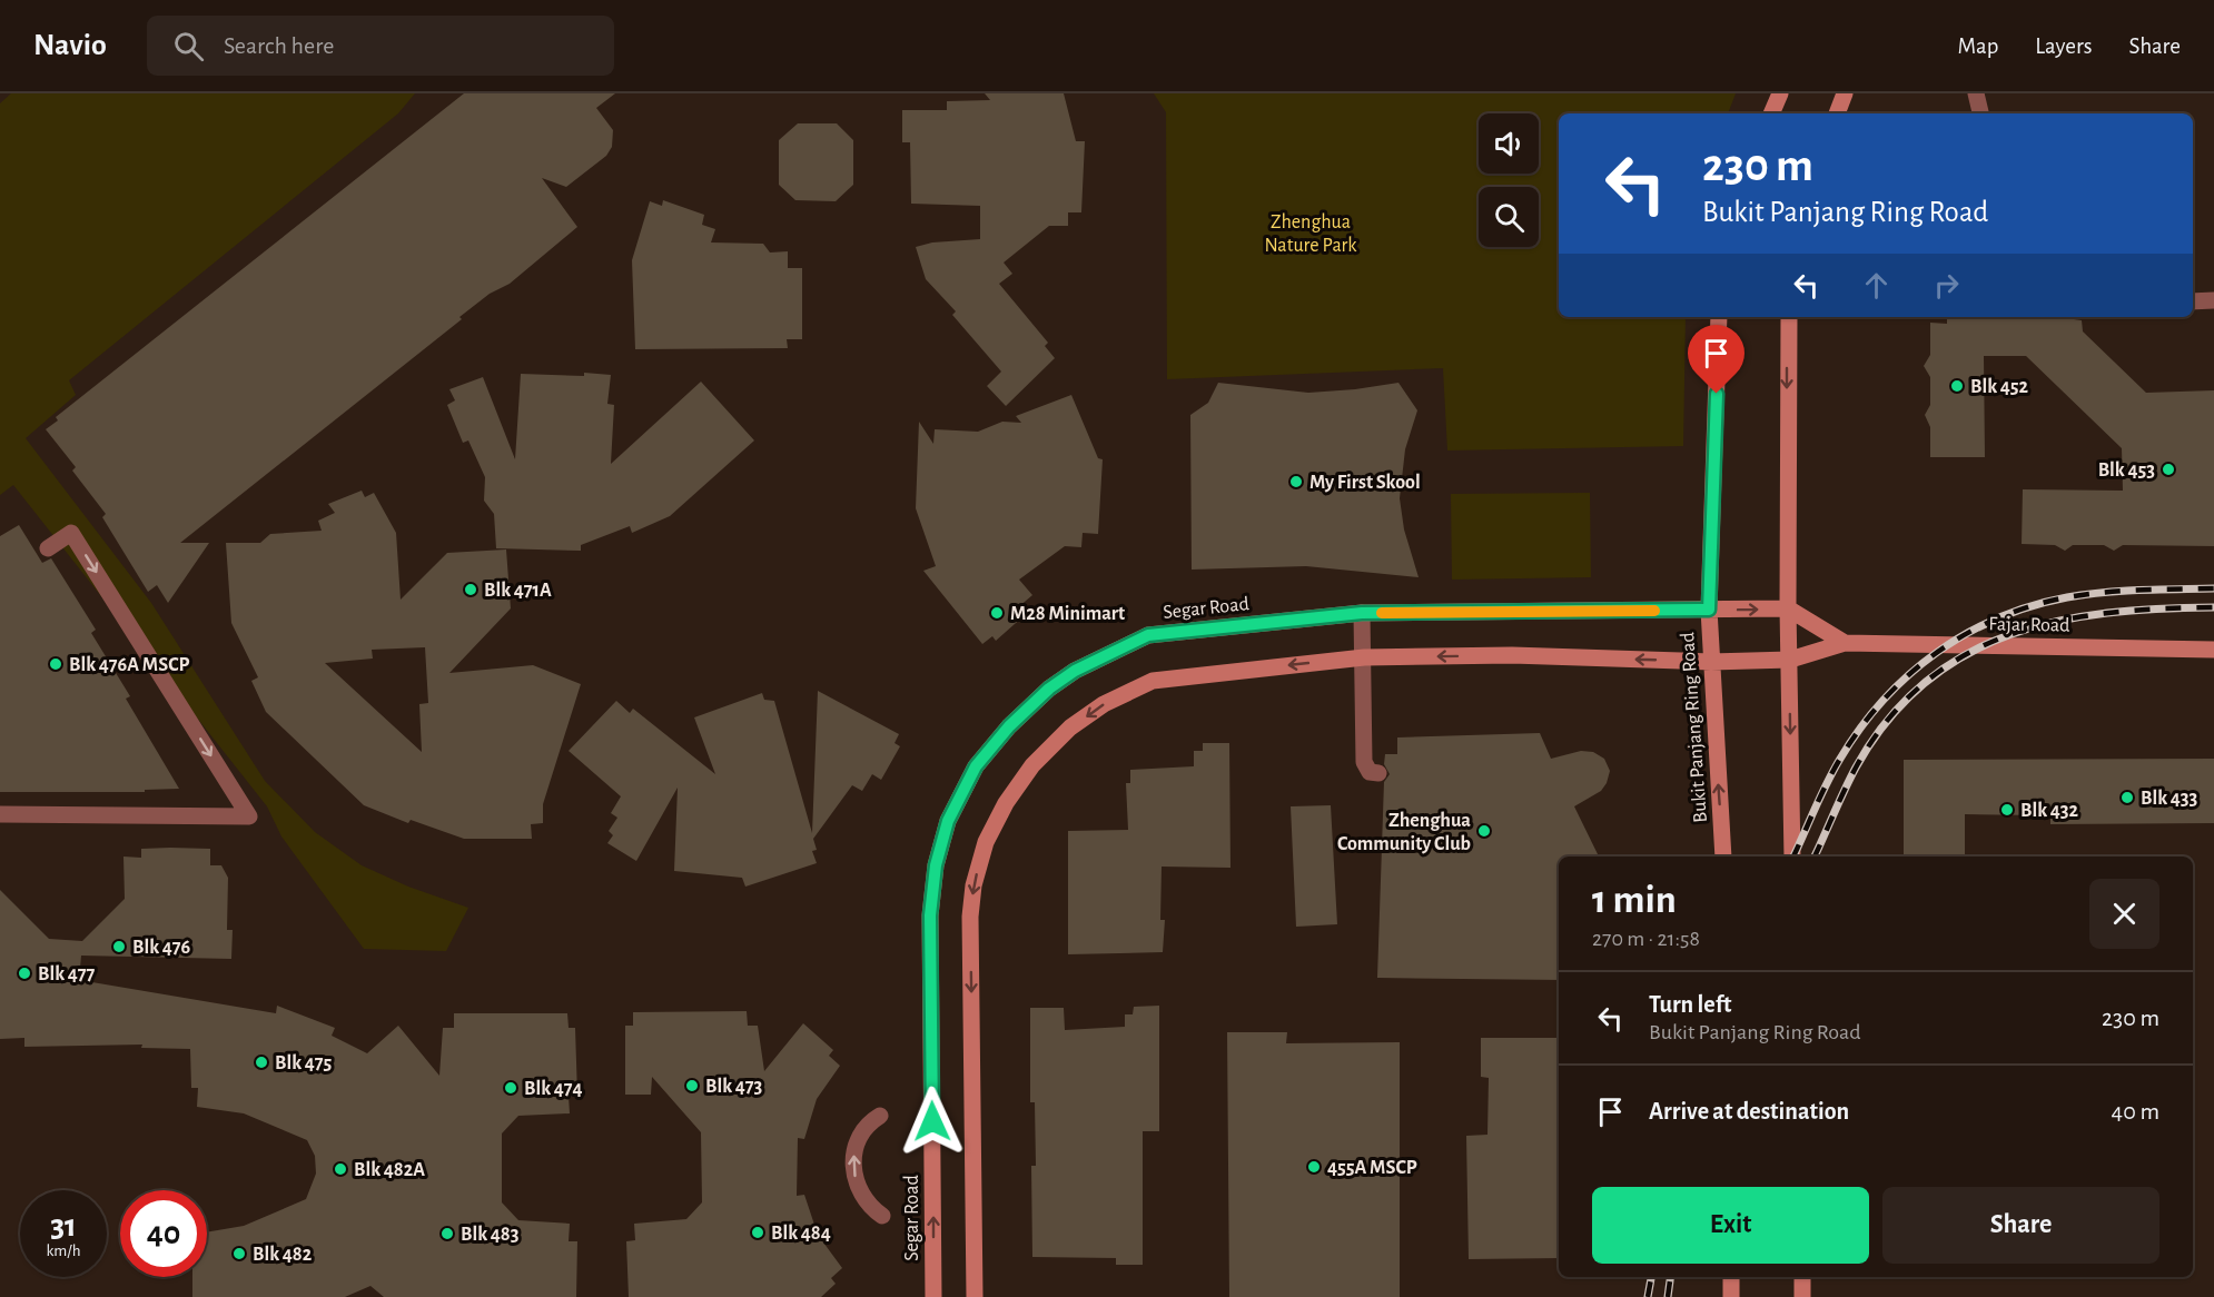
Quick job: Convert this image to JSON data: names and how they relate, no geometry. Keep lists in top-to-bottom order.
{
  "streets": {
    "street": ["Segar Road", "Fajar Road", "Bukit Panjang Ring Road"]
  },
  "crossings": [
    ["Segar Road", "Fajar Road"],
    ["Segar Road", "Bukit Panjang Ring Road"]
  ],
  "one_way": ["Segar Road"],
  "parks": ["Zhenghua Nature Park"],
  "places": [
    "Blk 452",
    "Blk 453",
    "My First Skool",
    "Blk 471A",
    "M28 Minimart",
    "Blk 476A MSCP",
    "Blk 433",
    "Blk 432",
    "Zhenghua Community Club",
    "Blk 476",
    "Blk 477",
    "Blk 475",
    "Blk 473",
    "Blk 474",
    "455A MSCP",
    "Blk 482A",
    "Blk 484",
    "Blk 483",
    "Blk 482"
  ],
  "page": {
    "header": "Navio",
    "search": "Search here",
    "nav": ["Map", "Layers", "Share"],
    "turn": ["230 m", "Bukit Panjang Ring Road"],
    "heading": ["1 min", "270 m · 21:58"],
    "list": [
      {
        "name": "Turn left",
        "note": "Bukit Panjang Ring Road",
        "value": "230 m"
      },
      {
        "name": "Arrive at destination",
        "value": "40 m"
      }
    ],
    "buttons": ["Exit", "Share"],
    "speed": "31 km/h",
    "limit": "40"
  }
}
